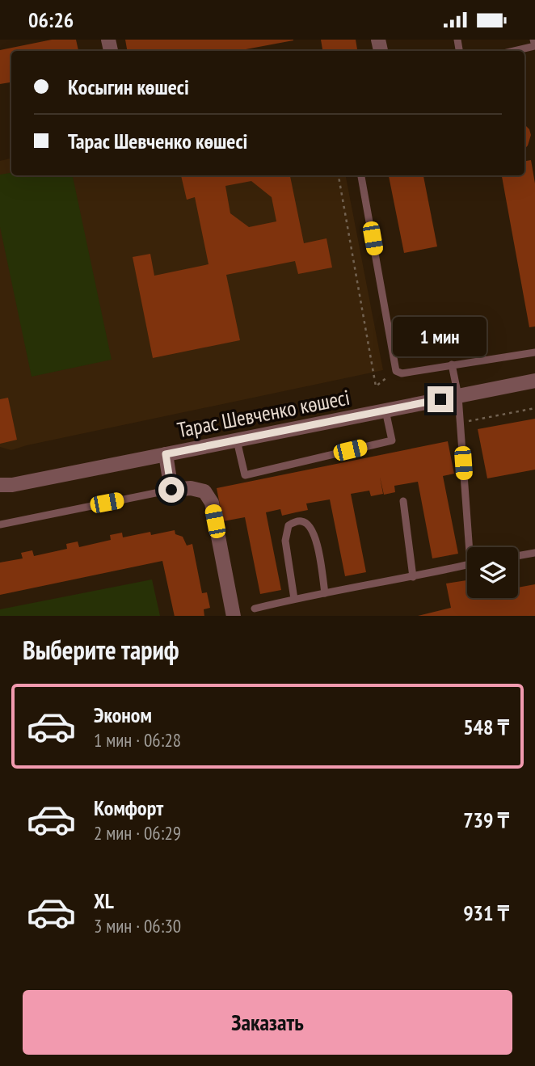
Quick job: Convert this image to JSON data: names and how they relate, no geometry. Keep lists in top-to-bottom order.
{
  "streets": {
    "street": ["Тарас Шевченко көшесі"]
  },
  "page": {
    "status": "06:26",
    "banner": ["Косыгин көшесі", "Тарас Шевченко көшесі"],
    "bubble": "1 мин",
    "heading": "Выберите тариф",
    "list": [
      {
        "name": "Эконом",
        "note": "1 мин · 06:28",
        "value": "548 ₸"
      },
      {
        "name": "Комфорт",
        "note": "2 мин · 06:29",
        "value": "739 ₸"
      },
      {
        "name": "XL",
        "note": "3 мин · 06:30",
        "value": "931 ₸"
      }
    ],
    "buttons": "Заказать"
  }
}
